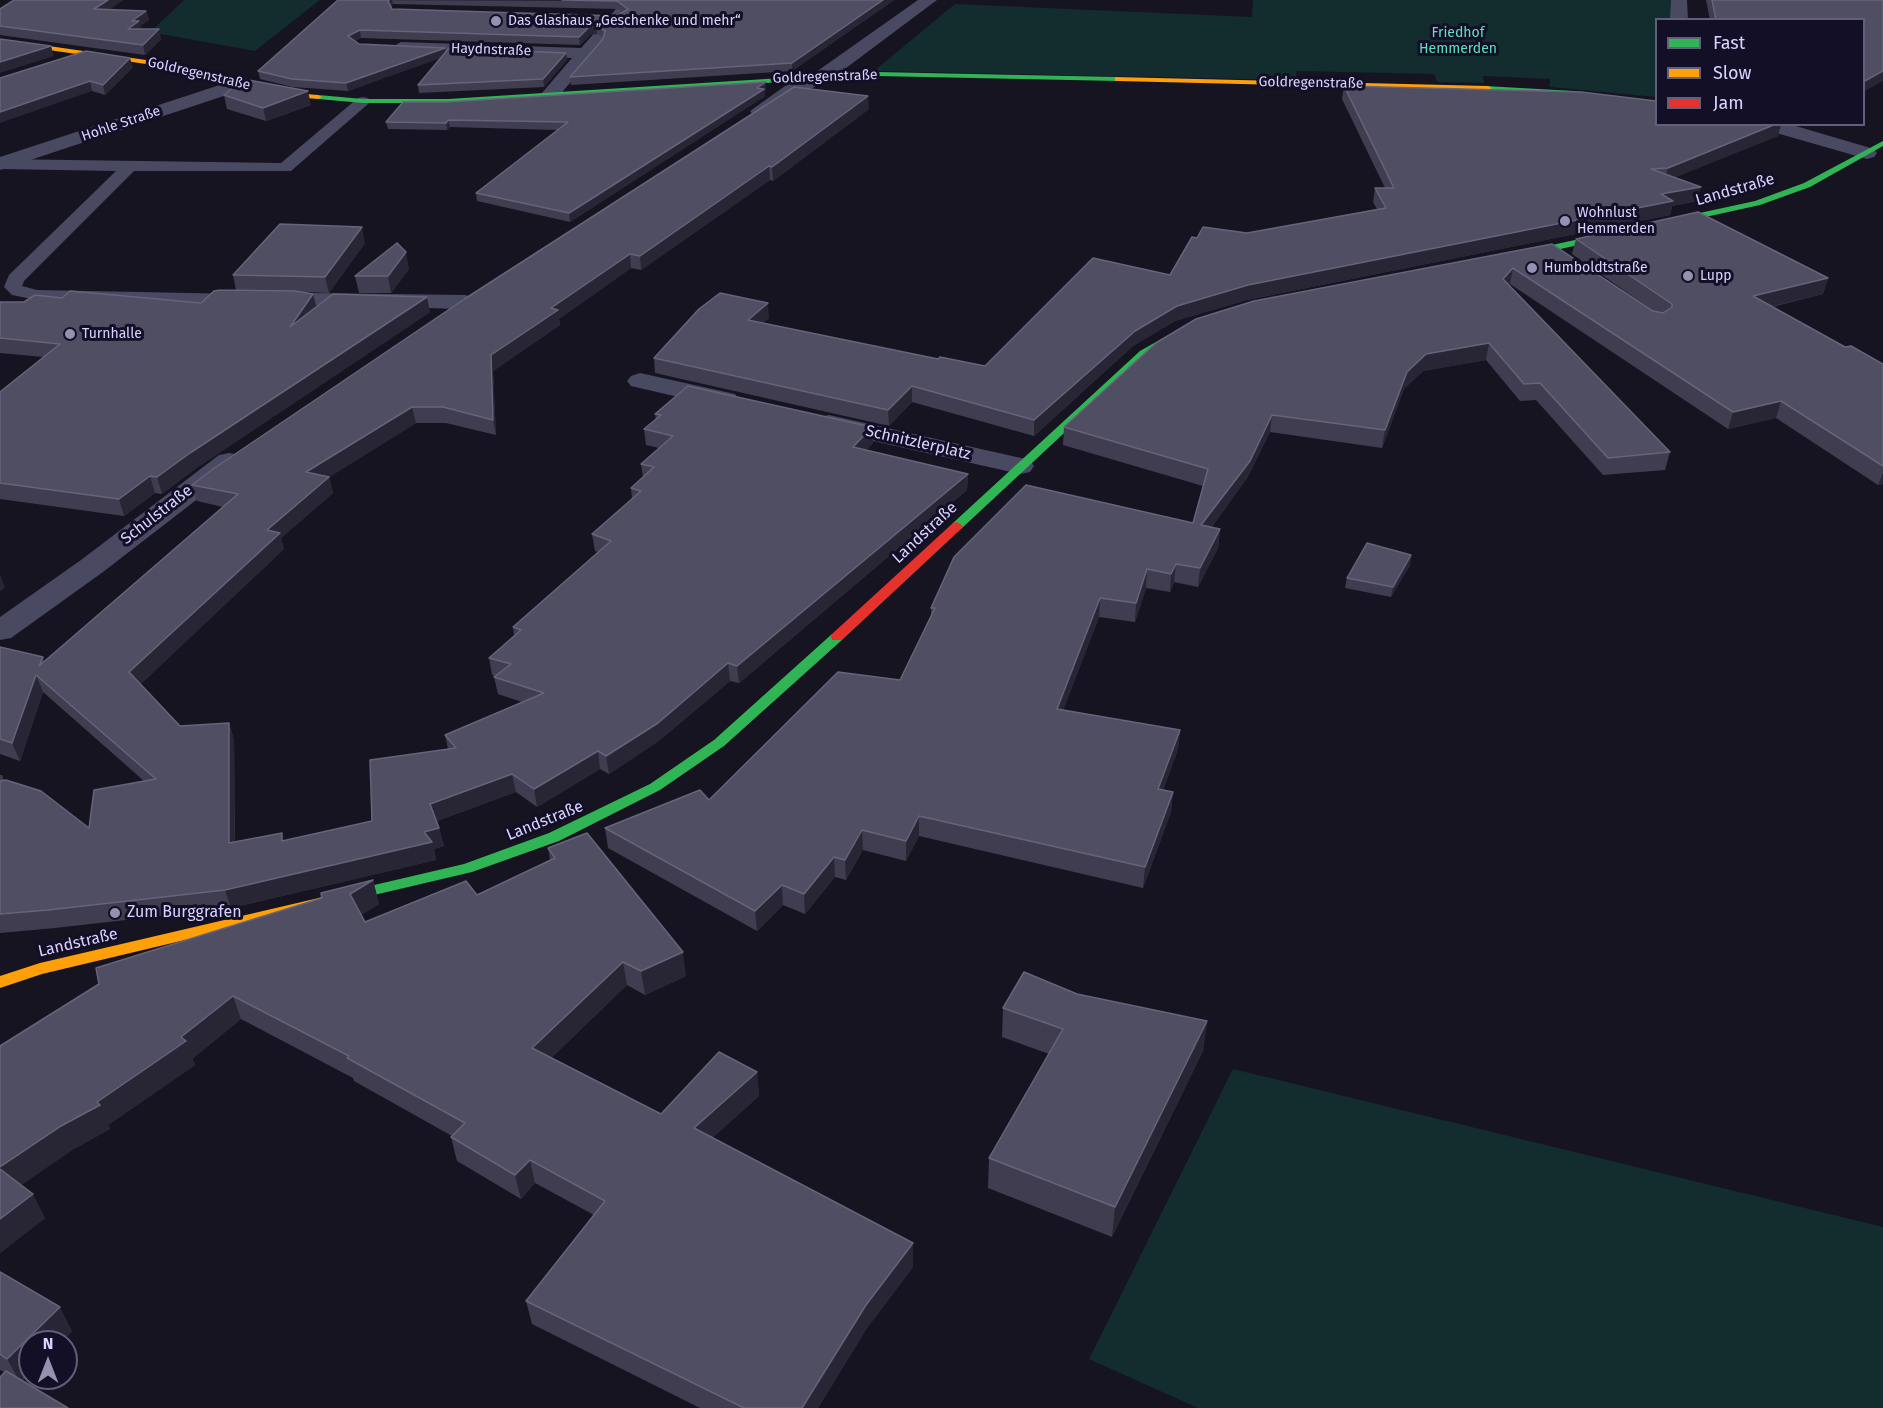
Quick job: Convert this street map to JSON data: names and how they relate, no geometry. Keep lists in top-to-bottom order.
{
  "streets": {
    "street": [
      "Haydnstraße",
      "Goldregenstraße",
      "Hohle Straße",
      "Landstraße",
      "Schnitzlerplatz",
      "Schulstraße"
    ]
  },
  "crossings": [
    ["Goldregenstraße", "Hohle Straße"],
    ["Landstraße", "Schnitzlerplatz"]
  ],
  "parks": ["Friedhof Hemmerden"],
  "places": [
    "Das Glashaus „Geschenke und mehr“",
    "Wohnlust Hemmerden",
    "Humboldtstraße",
    "Lupp",
    "Turnhalle",
    "Zum Burggrafen"
  ],
  "legend": ["Fast", "Slow", "Jam"],
  "north": "top"
}
